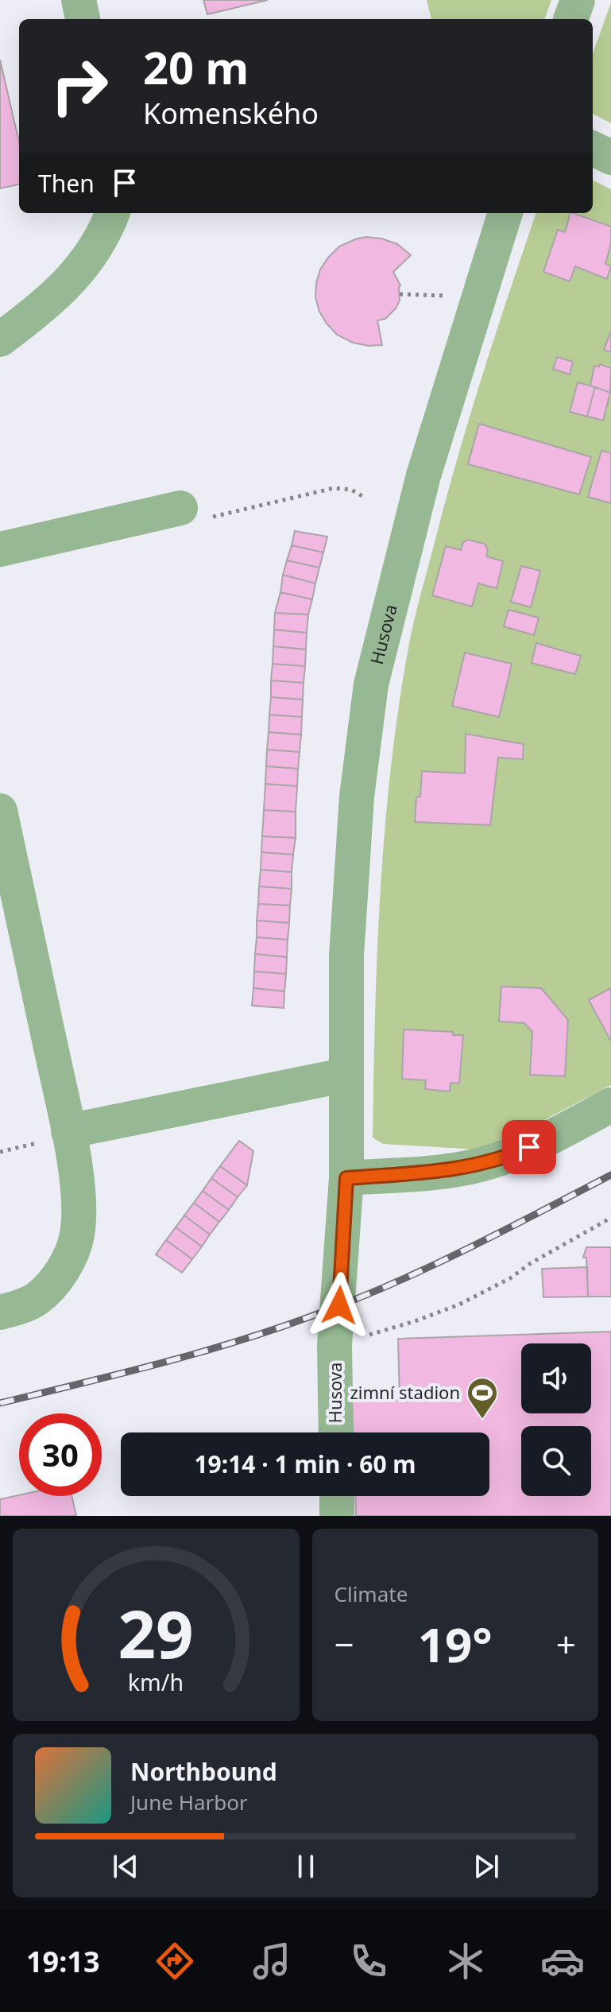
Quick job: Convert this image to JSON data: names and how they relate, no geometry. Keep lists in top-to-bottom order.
{
  "streets": {
    "street": ["Husova"]
  },
  "places": {
    "sports": ["zimní stadion"]
  },
  "page": {
    "turn": ["20 m", "Komenského"],
    "then": "Then",
    "limit": "30",
    "trip": "19:14 · 1 min · 60 m",
    "tile": "Climate",
    "heat": ["−", "19°", "+"],
    "song": ["Northbound", "June Harbor"],
    "tabs": "19:13",
    "gauge": ["29", "km/h"]
  }
}
